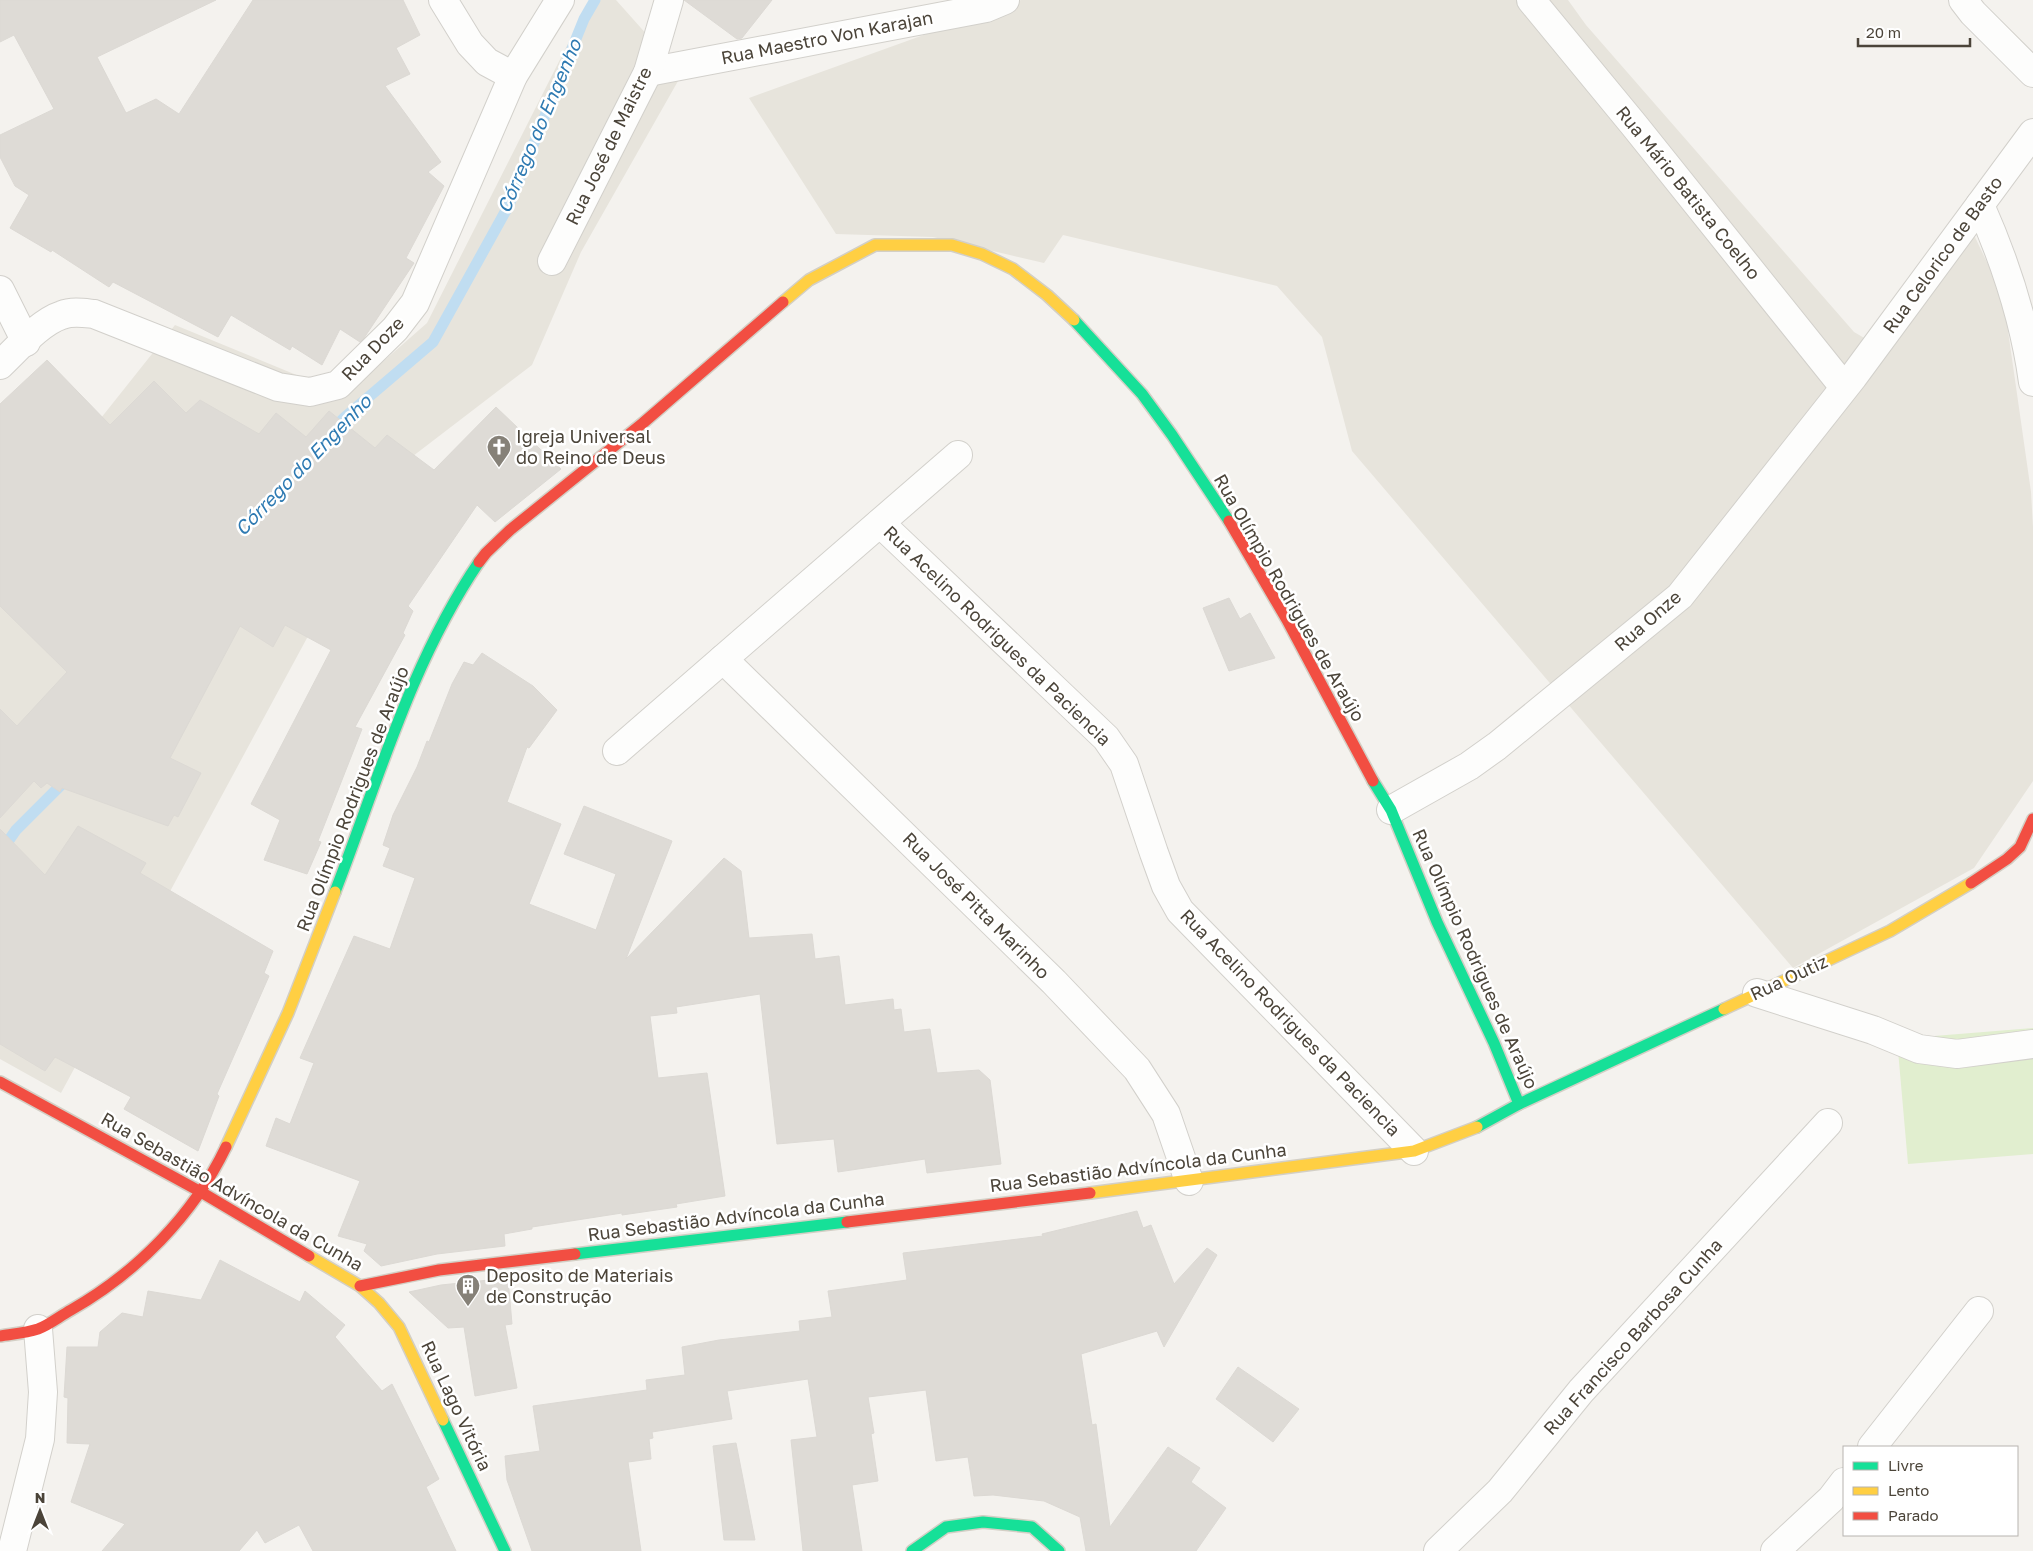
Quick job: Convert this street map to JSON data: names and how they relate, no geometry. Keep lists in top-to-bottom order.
{
  "streets": {
    "street": [
      "Rua Maestro Von Karajan",
      "Rua José de Maistre",
      "Rua Mário Batista Coelho",
      "Rua Celorico de Basto",
      "Rua Doze",
      "Rua Olímpio Rodrigues de Araújo",
      "Rua Onze",
      "Rua Acelino Rodrigues da Paciencia",
      "Rua José Pitta Marinho",
      "Rua Outiz",
      "Rua Sebastião Advíncola da Cunha",
      "Rua Francisco Barbosa Cunha",
      "Rua Lago Vitória"
    ]
  },
  "crossings": [
    ["Rua Maestro Von Karajan", "Rua José de Maistre"],
    ["Rua Mário Batista Coelho", "Rua Celorico de Basto"],
    ["Rua Mário Batista Coelho", "Rua Onze"],
    ["Rua Celorico de Basto", "Rua Onze"],
    ["Rua Olímpio Rodrigues de Araújo", "Rua Onze"],
    ["Rua Olímpio Rodrigues de Araújo", "Rua Outiz"],
    ["Rua Olímpio Rodrigues de Araújo", "Rua Sebastião Advíncola da Cunha"],
    ["Rua Acelino Rodrigues da Paciencia", "Rua José Pitta Marinho"],
    ["Rua Acelino Rodrigues da Paciencia", "Rua Sebastião Advíncola da Cunha"],
    ["Rua José Pitta Marinho", "Rua Sebastião Advíncola da Cunha"],
    ["Rua Outiz", "Rua Sebastião Advíncola da Cunha"],
    ["Rua Sebastião Advíncola da Cunha", "Rua Lago Vitória"]
  ],
  "water": ["Córrego do Engenho"],
  "places": {
    "church": ["Igreja Universal do Reino de Deus"],
    "building": ["Deposito de Materiais de Construção"]
  },
  "legend": ["Livre", "Lento", "Parado"],
  "scale_bar": "20 m",
  "north": "top"
}
